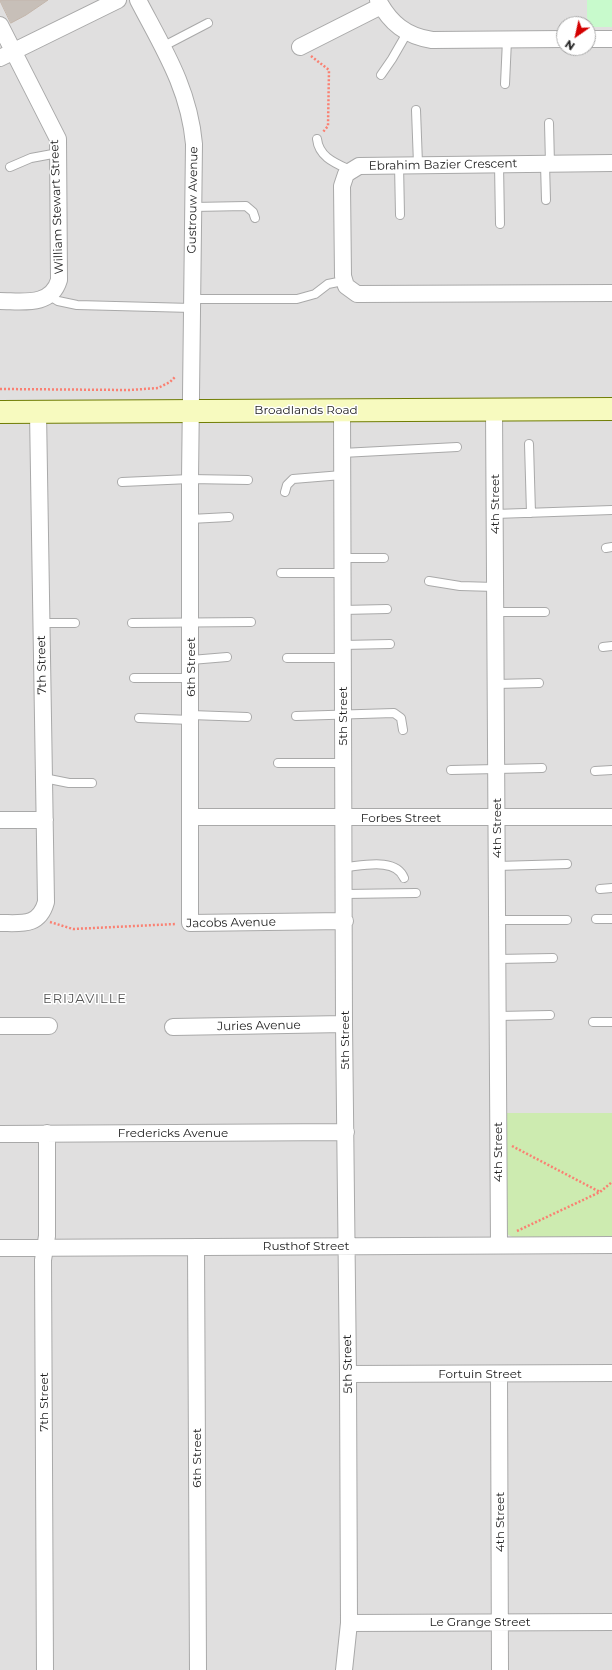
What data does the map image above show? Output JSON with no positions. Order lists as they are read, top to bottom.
{
  "streets": {
    "main road": ["Broadlands Road"],
    "street": [
      "Ebrahim Bazier Crescent",
      "Gustrouw Avenue",
      "William Stewart Street",
      "4th Street",
      "7th Street",
      "6th Street",
      "5th Street",
      "Forbes Street",
      "Jacobs Avenue",
      "Juries Avenue",
      "Fredericks Avenue",
      "Rusthof Street",
      "Fortuin Street",
      "Le Grange Street"
    ]
  },
  "crossings": [
    ["Gustrouw Avenue", "Broadlands Road"],
    ["Gustrouw Avenue", "6th Street"],
    ["Broadlands Road", "4th Street"],
    ["Broadlands Road", "7th Street"],
    ["Broadlands Road", "6th Street"],
    ["Broadlands Road", "5th Street"],
    ["4th Street", "Forbes Street"],
    ["4th Street", "Rusthof Street"],
    ["4th Street", "Fortuin Street"],
    ["4th Street", "Le Grange Street"],
    ["7th Street", "Jacobs Avenue"],
    ["7th Street", "Fredericks Avenue"],
    ["7th Street", "Rusthof Street"],
    ["6th Street", "Forbes Street"],
    ["6th Street", "Jacobs Avenue"],
    ["6th Street", "Rusthof Street"],
    ["5th Street", "Forbes Street"],
    ["5th Street", "Jacobs Avenue"],
    ["5th Street", "Juries Avenue"],
    ["5th Street", "Fredericks Avenue"],
    ["5th Street", "Rusthof Street"],
    ["5th Street", "Fortuin Street"],
    ["5th Street", "Le Grange Street"]
  ],
  "districts": ["ERIJAVILLE"],
  "north": "bottom left"
}
